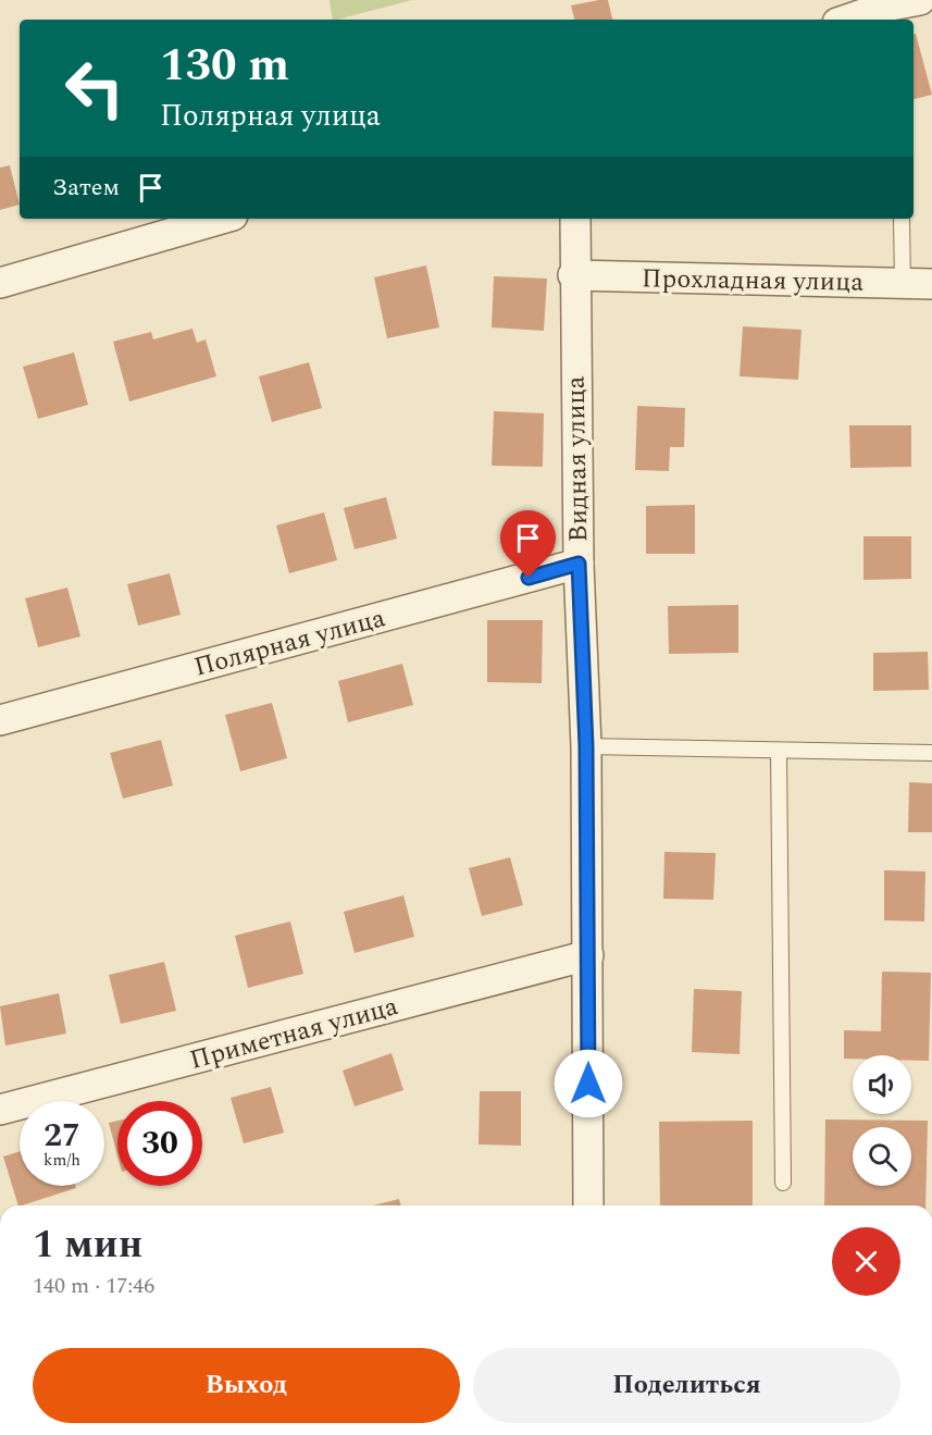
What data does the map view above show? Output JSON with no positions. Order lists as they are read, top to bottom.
{
  "streets": {
    "street": [
      "Прохладная улица",
      "Видная улица",
      "Полярная улица",
      "Приметная улица"
    ]
  },
  "crossings": [
    ["Прохладная улица", "Видная улица"],
    ["Видная улица", "Полярная улица"],
    ["Видная улица", "Приметная улица"]
  ],
  "page": {
    "turn": ["130 m", "Полярная улица"],
    "then": "Затем",
    "speed": "27 km/h",
    "limit": "30",
    "heading": ["1 мин", "140 m · 17:46"],
    "buttons": ["Выход", "Поделиться"]
  }
}
